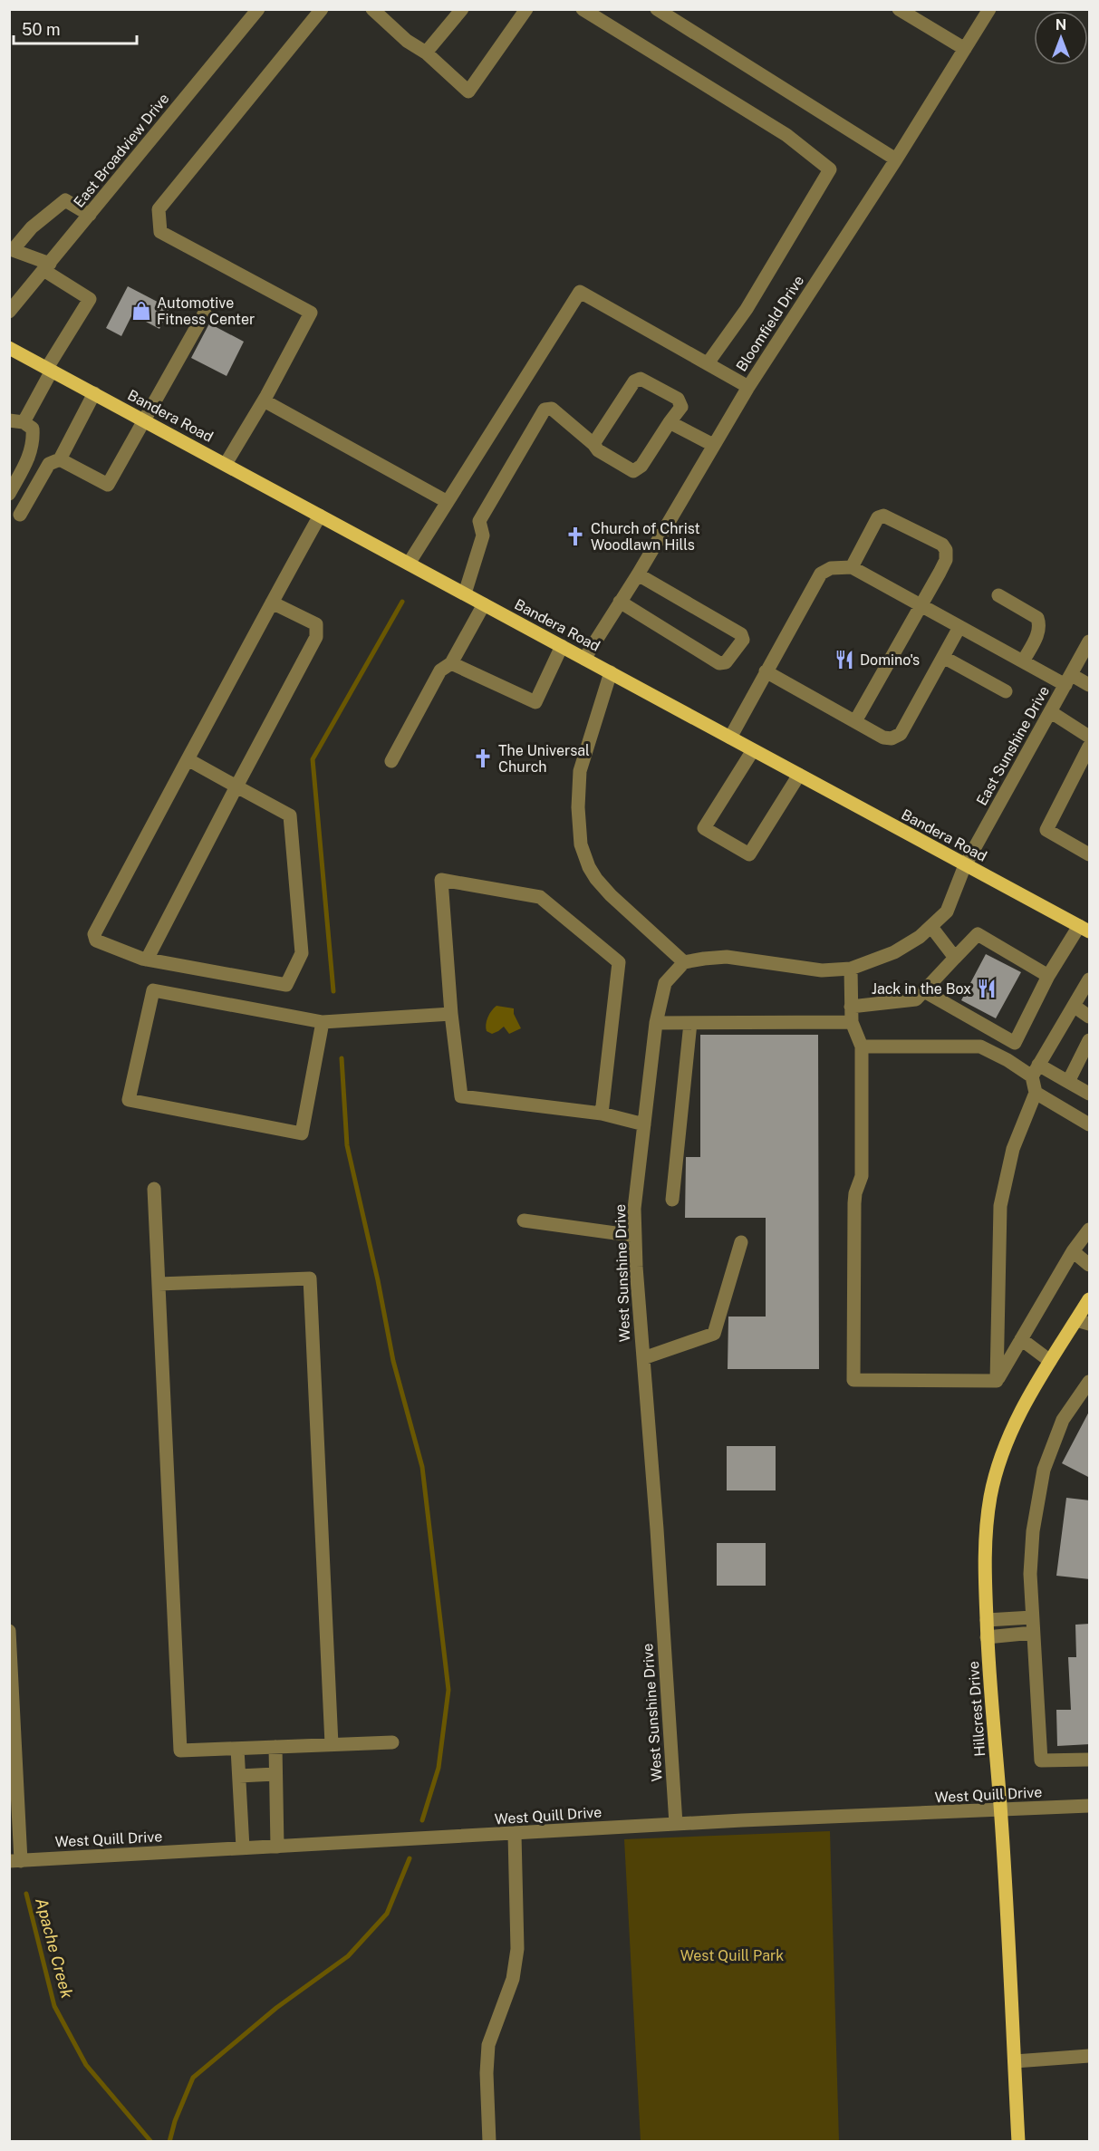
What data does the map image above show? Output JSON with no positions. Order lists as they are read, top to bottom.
{
  "streets": {
    "main road": ["Bandera Road", "Hillcrest Drive"],
    "street": [
      "East Broadview Drive",
      "Bloomfield Drive",
      "East Sunshine Drive",
      "West Sunshine Drive",
      "West Quill Drive"
    ]
  },
  "crossings": [
    ["Bloomfield Drive", "Bandera Road"],
    ["Bandera Road", "East Sunshine Drive"],
    ["West Sunshine Drive", "West Quill Drive"],
    ["Hillcrest Drive", "West Quill Drive"]
  ],
  "water": ["Apache Creek"],
  "parks": ["West Quill Park"],
  "places": {
    "shop": ["Automotive Fitness Center"],
    "church": ["Church of Christ Woodlawn Hills", "The Universal Church"],
    "restaurant": ["Domino's", "Jack in the Box"]
  },
  "scale_bar": "50 m",
  "north": "top"
}
